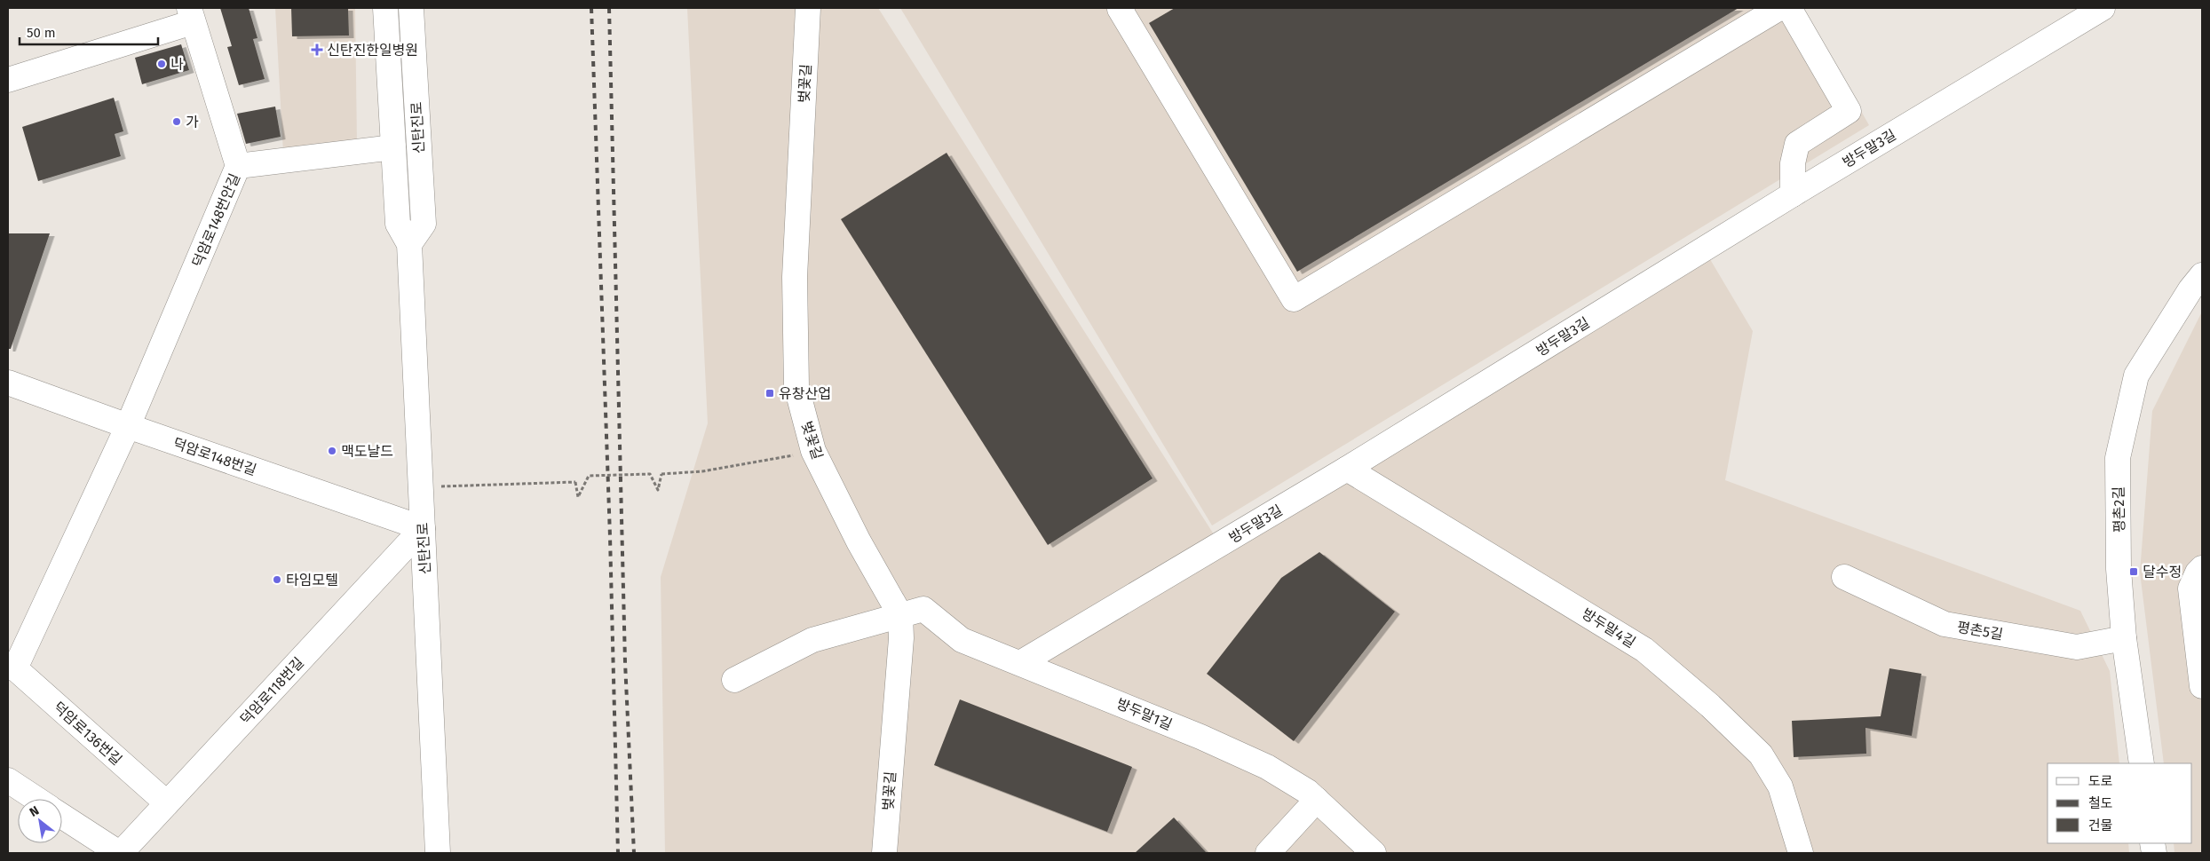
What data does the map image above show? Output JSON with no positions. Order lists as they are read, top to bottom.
{
  "streets": {
    "street": [
      "벚꽃길",
      "신탄진로",
      "방두말3길",
      "덕암로148번안길",
      "덕암로148번길",
      "평촌2길",
      "방두말4길",
      "평촌5길",
      "덕암로118번길",
      "방두말1길",
      "덕암로136번길"
    ]
  },
  "crossings": [
    ["벚꽃길", "방두말1길"],
    ["신탄진로", "덕암로148번길"],
    ["신탄진로", "덕암로118번길"],
    ["방두말3길", "방두말4길"],
    ["방두말3길", "방두말1길"],
    ["덕암로148번안길", "덕암로148번길"],
    ["덕암로148번안길", "덕암로136번길"],
    ["덕암로148번길", "덕암로118번길"],
    ["평촌2길", "평촌5길"],
    ["덕암로118번길", "덕암로136번길"]
  ],
  "places": {
    "health": ["신탄진한일병원"],
    "other": [
      "나",
      "가",
      "맥도날드",
      "타임모텔"
    ],
    "transit": ["유창산업", "달수정"]
  },
  "legend": ["도로", "철도", "건물"],
  "scale_bar": "50 m",
  "north": "top left"
}
